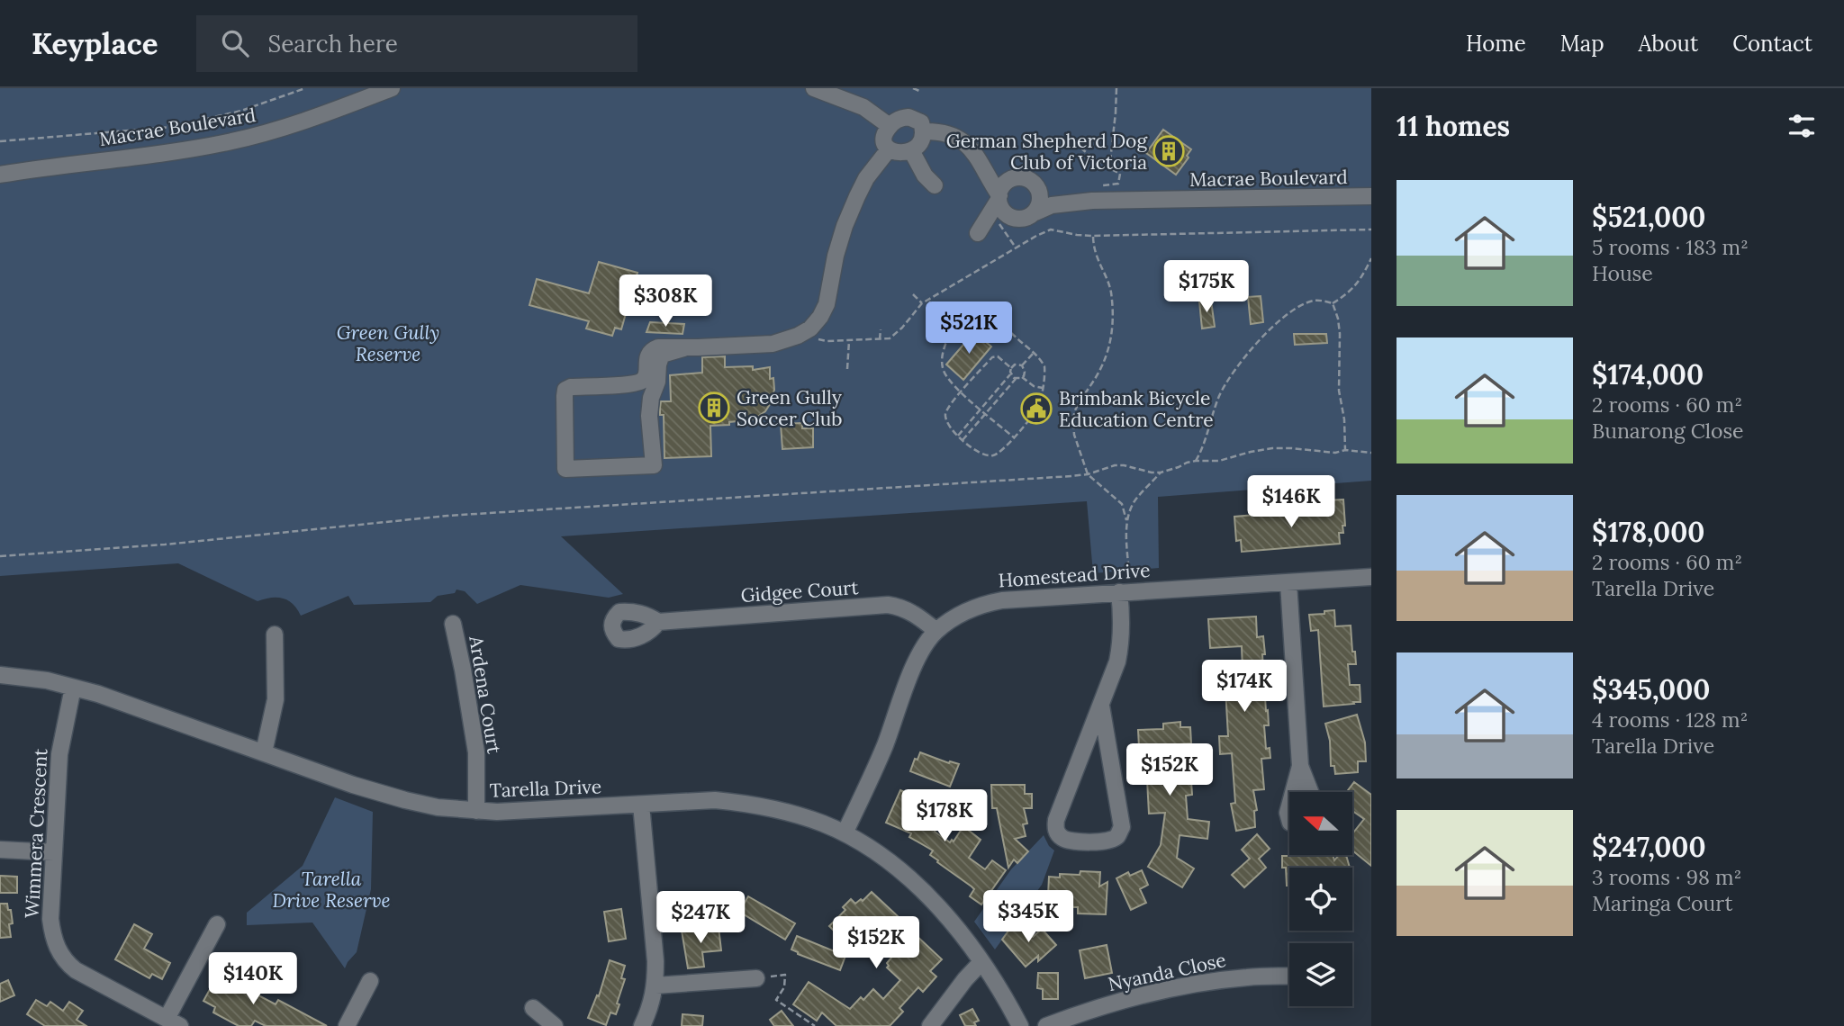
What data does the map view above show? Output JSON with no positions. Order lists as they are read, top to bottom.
{
  "streets": {
    "street": [
      "Macrae Boulevard",
      "Homestead Drive",
      "Gidgee Court",
      "Ardena Court",
      "Tarella Drive",
      "Wimmera Crescent",
      "Nyanda Close"
    ]
  },
  "crossings": [
    ["Homestead Drive", "Gidgee Court"],
    ["Homestead Drive", "Tarella Drive"],
    ["Ardena Court", "Tarella Drive"],
    ["Tarella Drive", "Wimmera Crescent"]
  ],
  "parks": ["Green Gully Reserve", "Tarella Drive Reserve"],
  "places": {
    "building": ["German Shepherd Dog Club of Victoria", "Green Gully Soccer Club"],
    "public building": ["Brimbank Bicycle Education Centre"]
  },
  "north": "left",
  "page": {
    "header": "Keyplace",
    "search": "Search here",
    "nav": [
      "Home",
      "Map",
      "About",
      "Contact"
    ],
    "heading": "11 homes",
    "list": [
      {
        "name": "$521,000",
        "note": "5 rooms · 183 m² · House"
      },
      {
        "name": "$174,000",
        "note": "2 rooms · 60 m² · Bunarong Close"
      },
      {
        "name": "$178,000",
        "note": "2 rooms · 60 m² · Tarella Drive"
      },
      {
        "name": "$345,000",
        "note": "4 rooms · 128 m² · Tarella Drive"
      },
      {
        "name": "$247,000",
        "note": "3 rooms · 98 m² · Maringa Court"
      }
    ],
    "price": [
      "$175K",
      "$308K",
      "$521K",
      "$146K",
      "$174K",
      "$152K",
      "$178K",
      "$345K",
      "$247K",
      "$152K",
      "$140K"
    ]
  }
}
